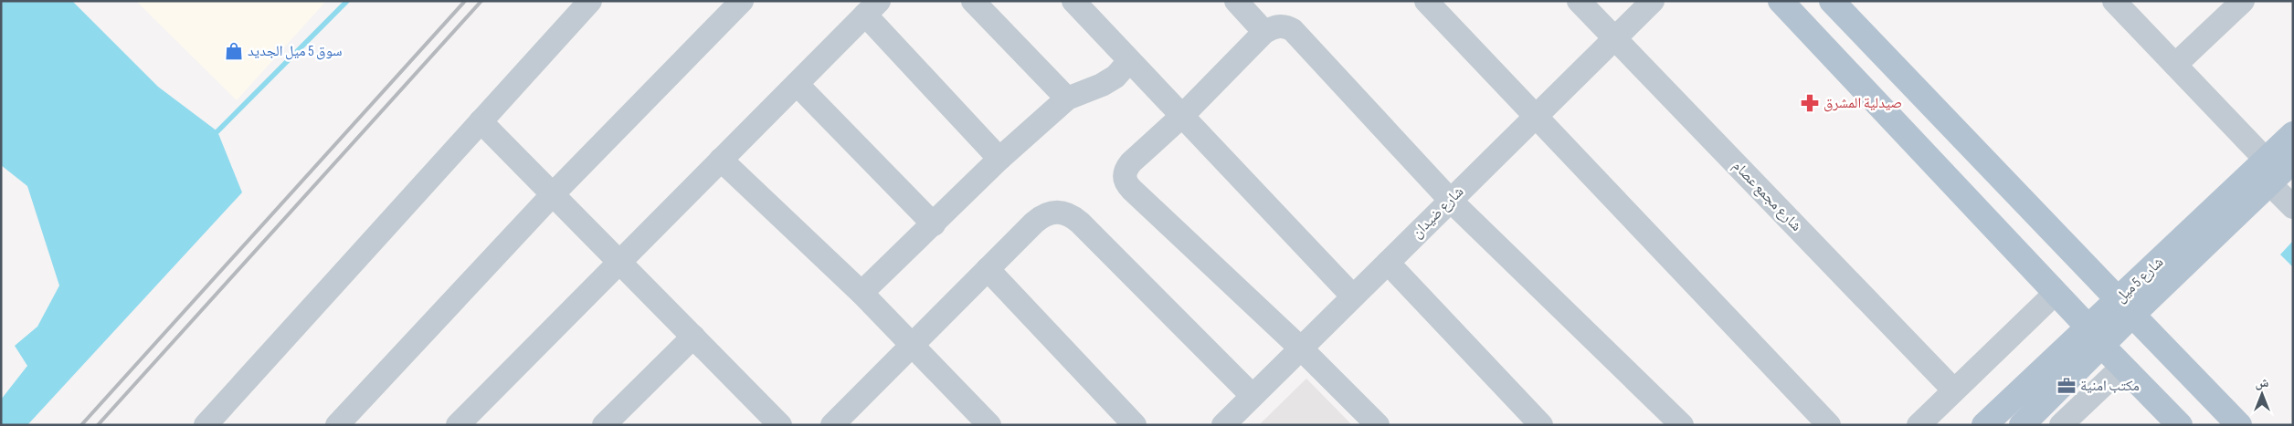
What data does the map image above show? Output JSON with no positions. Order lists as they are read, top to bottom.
{
  "streets": {
    "main road": ["شارع 5 ميل"],
    "street": ["شارع مجمع عصام", "شارع ضيدان"]
  },
  "crossings": [
    ["شارع مجمع عصام", "شارع ضيدان"]
  ],
  "places": {
    "shop": ["سوق 5 ميل الجديد"],
    "pharmacy": ["صيدلية المشرق"],
    "office": ["مكتب امنية"]
  },
  "north": "top"
}
